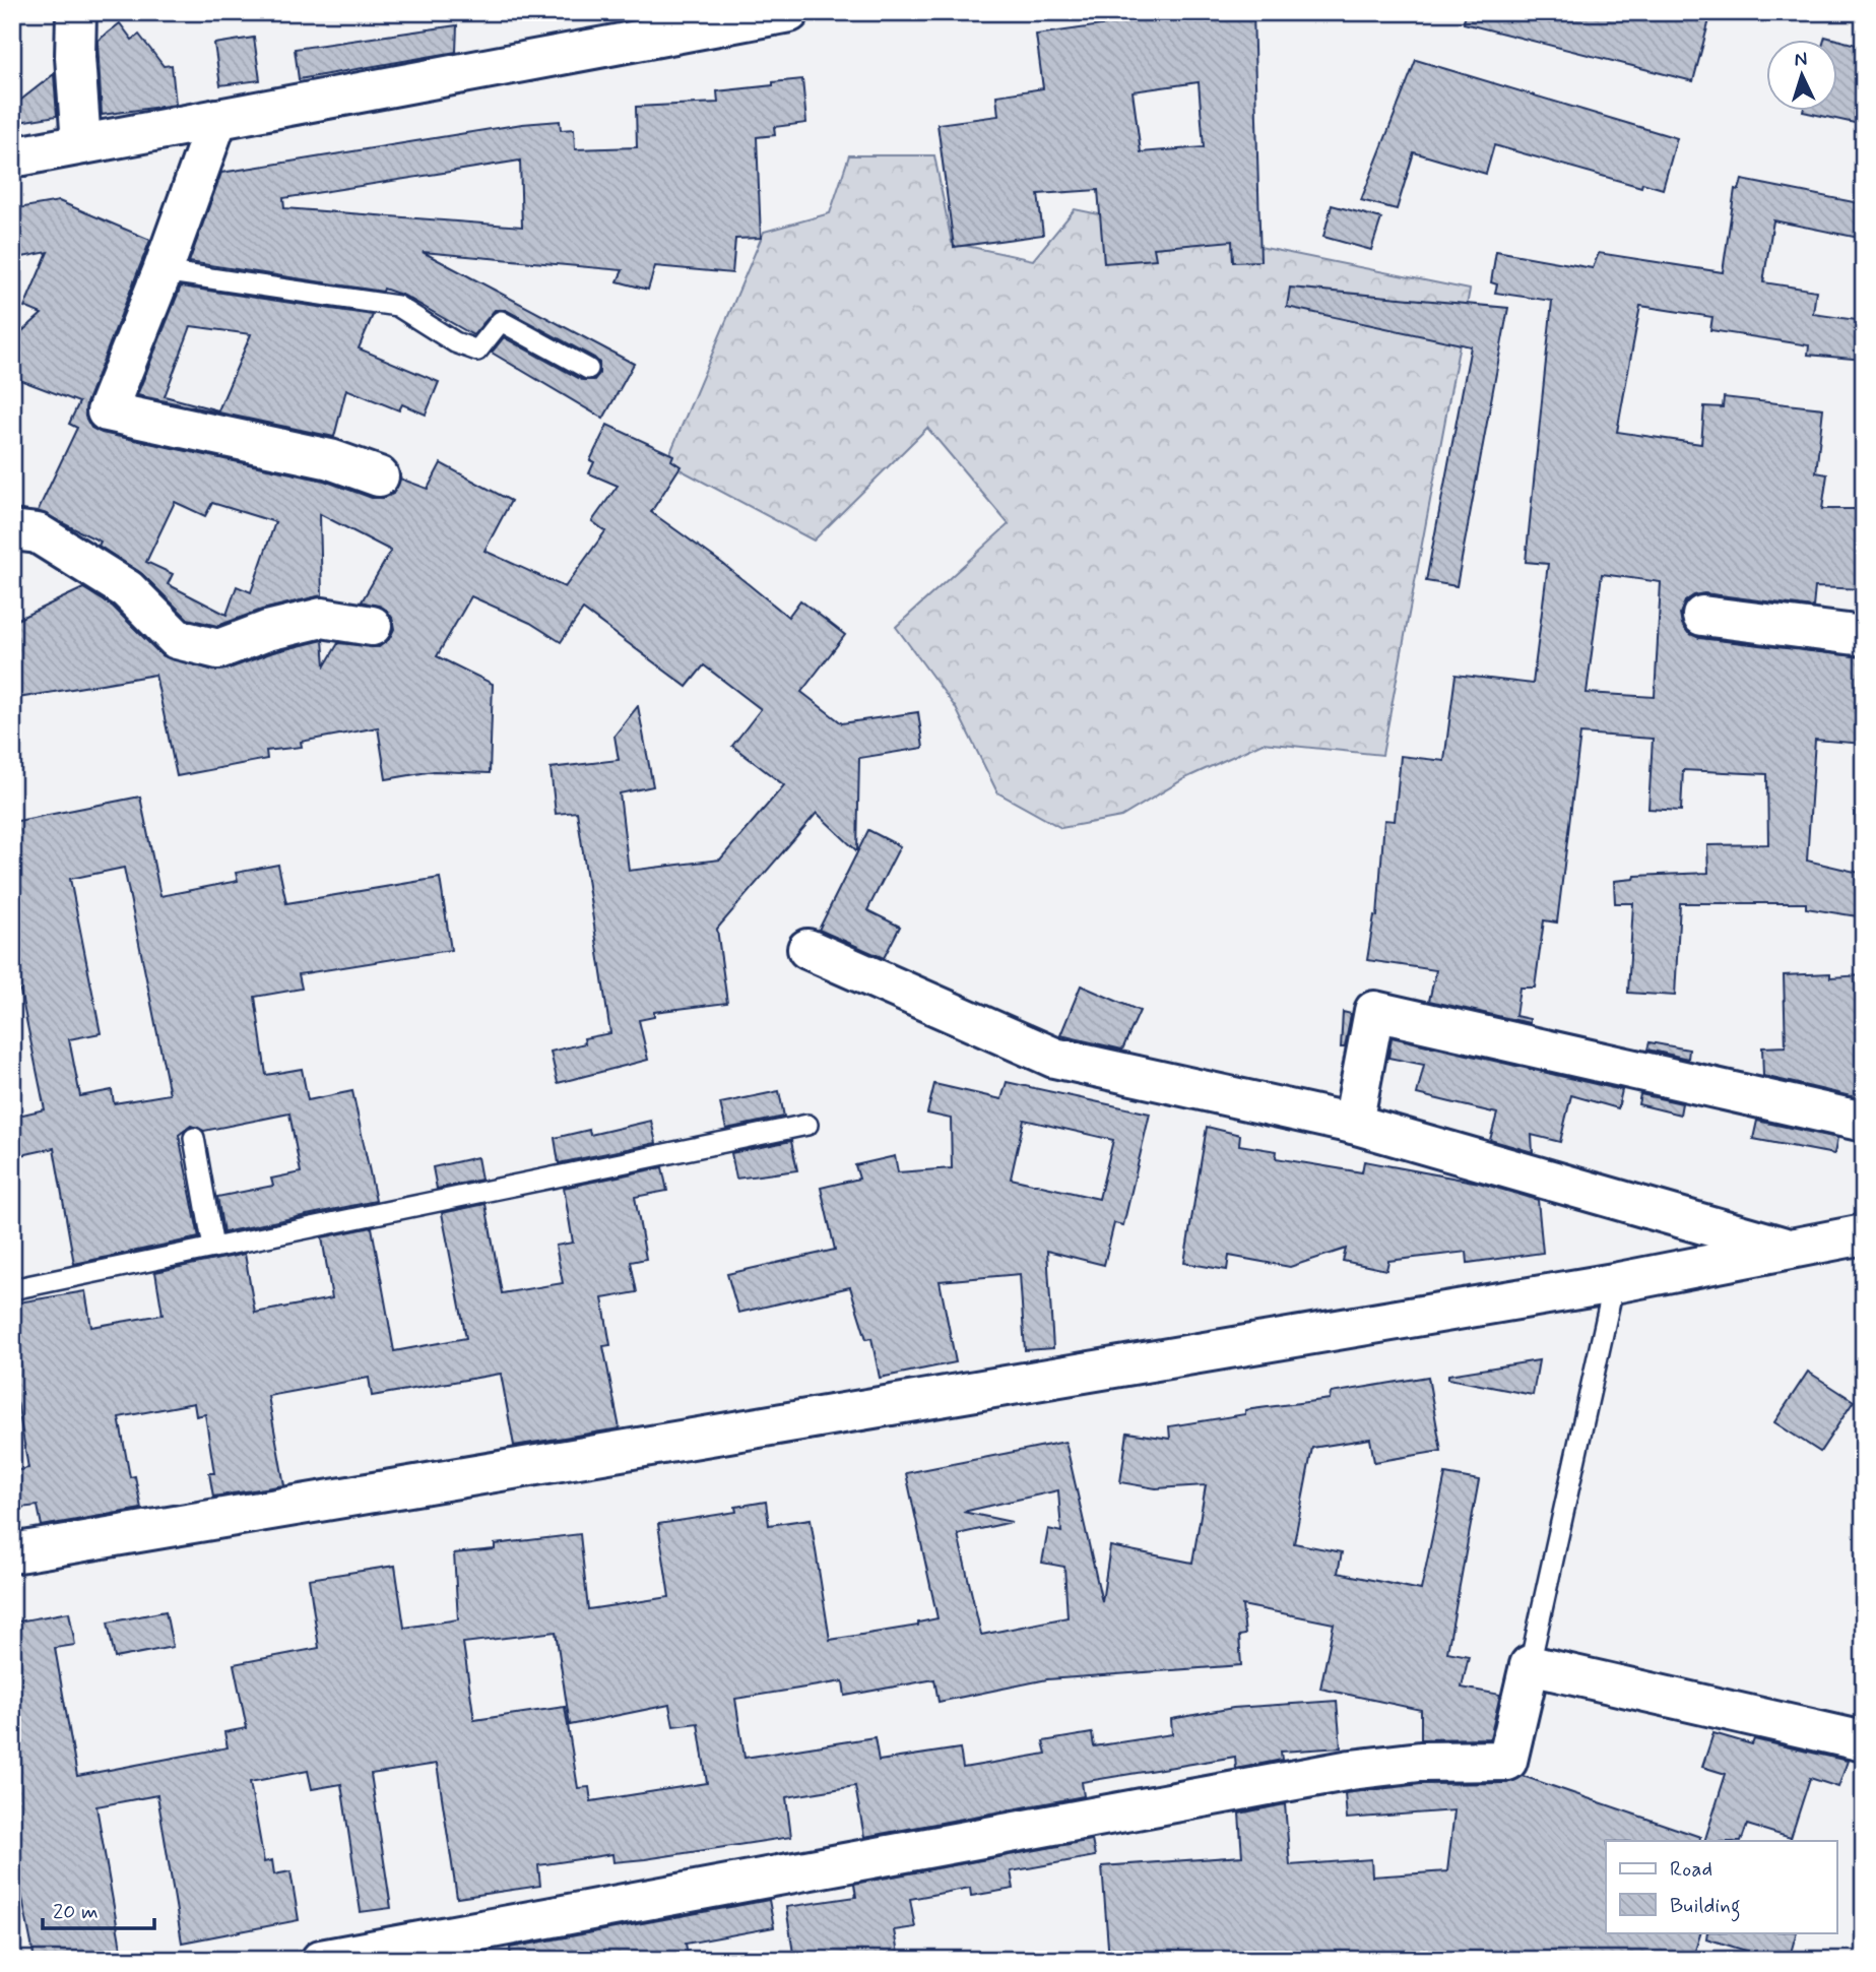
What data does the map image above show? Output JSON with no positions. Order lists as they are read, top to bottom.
{
  "legend": ["Road", "Building"],
  "scale_bar": "20 m",
  "north": "top"
}
